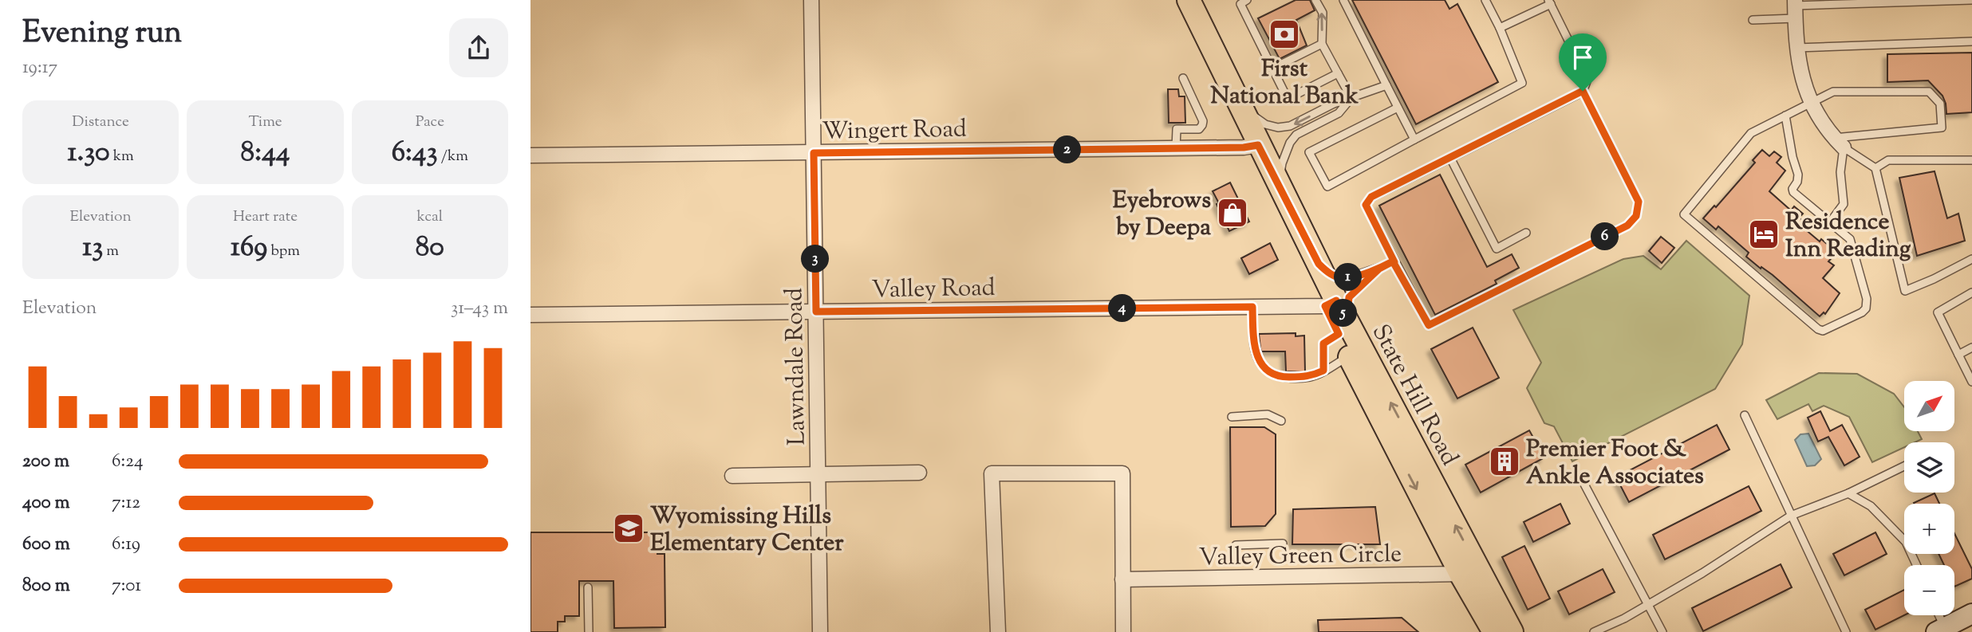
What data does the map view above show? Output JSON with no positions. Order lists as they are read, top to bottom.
{
  "streets": {
    "main road": ["State Hill Road"],
    "street": [
      "Wingert Road",
      "Valley Road",
      "Lawndale Road",
      "Valley Green Circle"
    ]
  },
  "crossings": [
    ["Wingert Road", "Lawndale Road"],
    ["Wingert Road", "State Hill Road"],
    ["Valley Road", "Lawndale Road"],
    ["Valley Road", "State Hill Road"],
    ["State Hill Road", "Valley Green Circle"]
  ],
  "places": {
    "bank": ["First National Bank"],
    "shop": ["Eyebrows by Deepa"],
    "hotel": ["Residence Inn Reading"],
    "building": ["Premier Foot & Ankle Associates"],
    "school or university": ["Wyomissing Hills Elementary Center"]
  },
  "north": "top right",
  "page": {
    "heading": ["Evening run", "19:17"],
    "stats": [
      ["Distance", "1.30 km"],
      ["Time", "8:44"],
      ["Pace", "6:43 /km"],
      ["Elevation", "13 m"],
      ["Heart rate", "169 bpm"],
      ["kcal", "80"]
    ],
    "pins": [
      "2",
      "6",
      "3",
      "1",
      "4",
      "5"
    ],
    "chart": ["Elevation", "31–43 m"],
    "map_buttons": ["+", "−"],
    "list": [
      {
        "name": "200 m",
        "note": "6:24"
      },
      {
        "name": "400 m",
        "note": "7:12"
      },
      {
        "name": "600 m",
        "note": "6:19"
      },
      {
        "name": "800 m",
        "note": "7:01"
      }
    ]
  }
}
